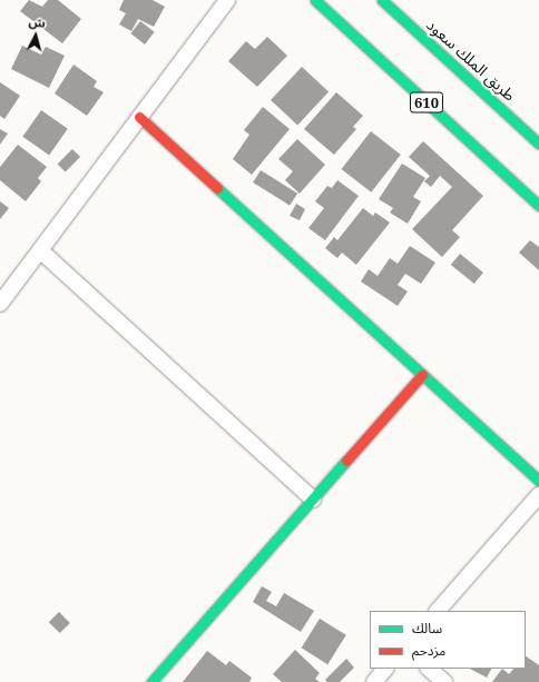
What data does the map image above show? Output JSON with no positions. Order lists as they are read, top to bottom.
{
  "streets": {
    "street": ["طريق الملك سعود", "610"]
  },
  "legend": ["سالك", "مزدحم"],
  "north": "top"
}
